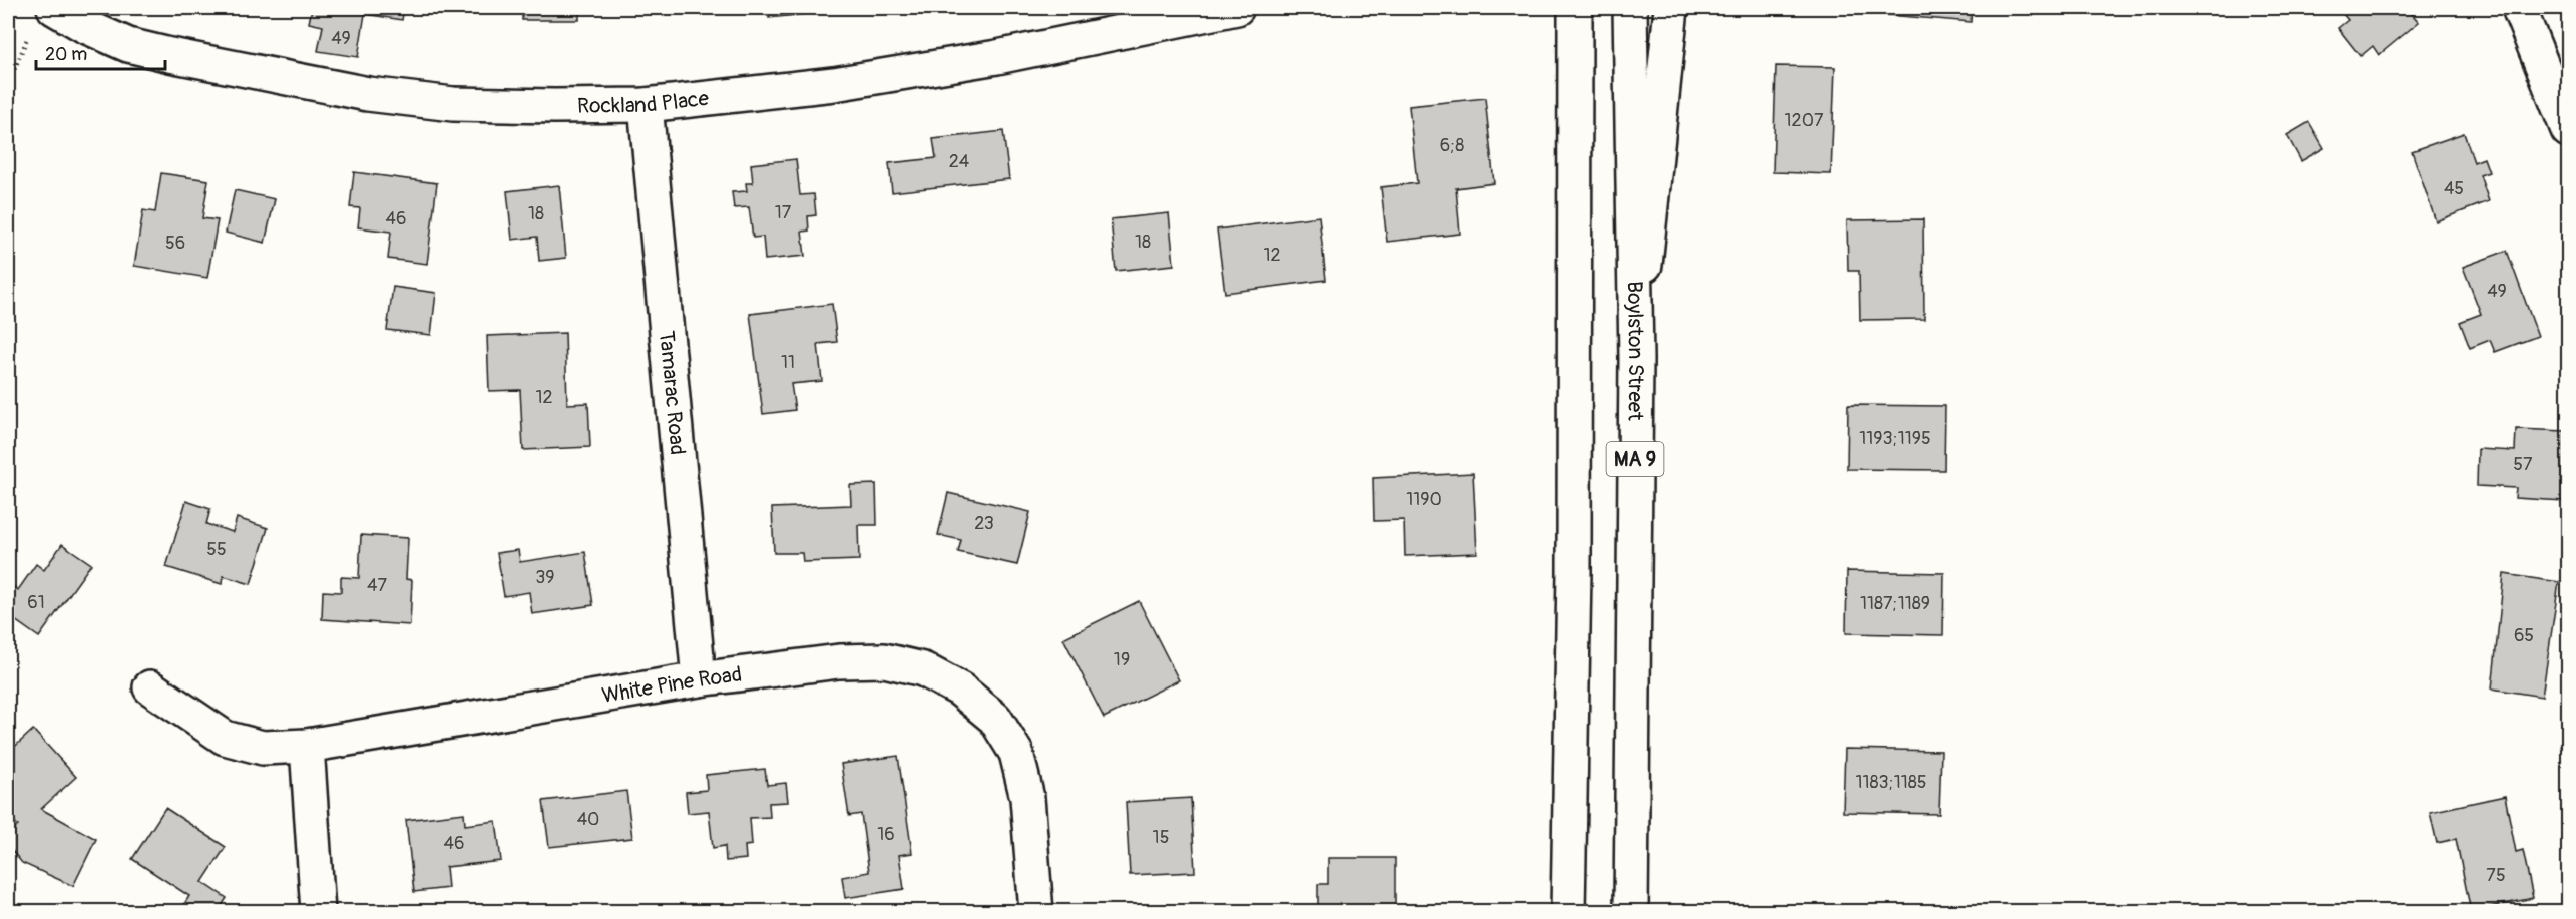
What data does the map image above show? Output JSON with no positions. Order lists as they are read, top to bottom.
{
  "streets": {
    "main road": [
      "Rockland Place",
      "Boylston Street",
      "Tamarac Road",
      "MA 9",
      "White Pine Road"
    ]
  },
  "crossings": [
    ["Rockland Place", "Tamarac Road"],
    ["Tamarac Road", "White Pine Road"]
  ],
  "house_numbers": [
    "49",
    "1207",
    "6;8",
    "24",
    "45",
    "17",
    "18",
    "46",
    "18",
    "56",
    "12",
    "49",
    "11",
    "12",
    "1193;1195",
    "57",
    "1190",
    "23",
    "55",
    "39",
    "47",
    "61",
    "1187;1189",
    "65",
    "19",
    "1183;1185",
    "40",
    "16",
    "15",
    "46",
    "75"
  ],
  "scale_bar": "20 m"
}
